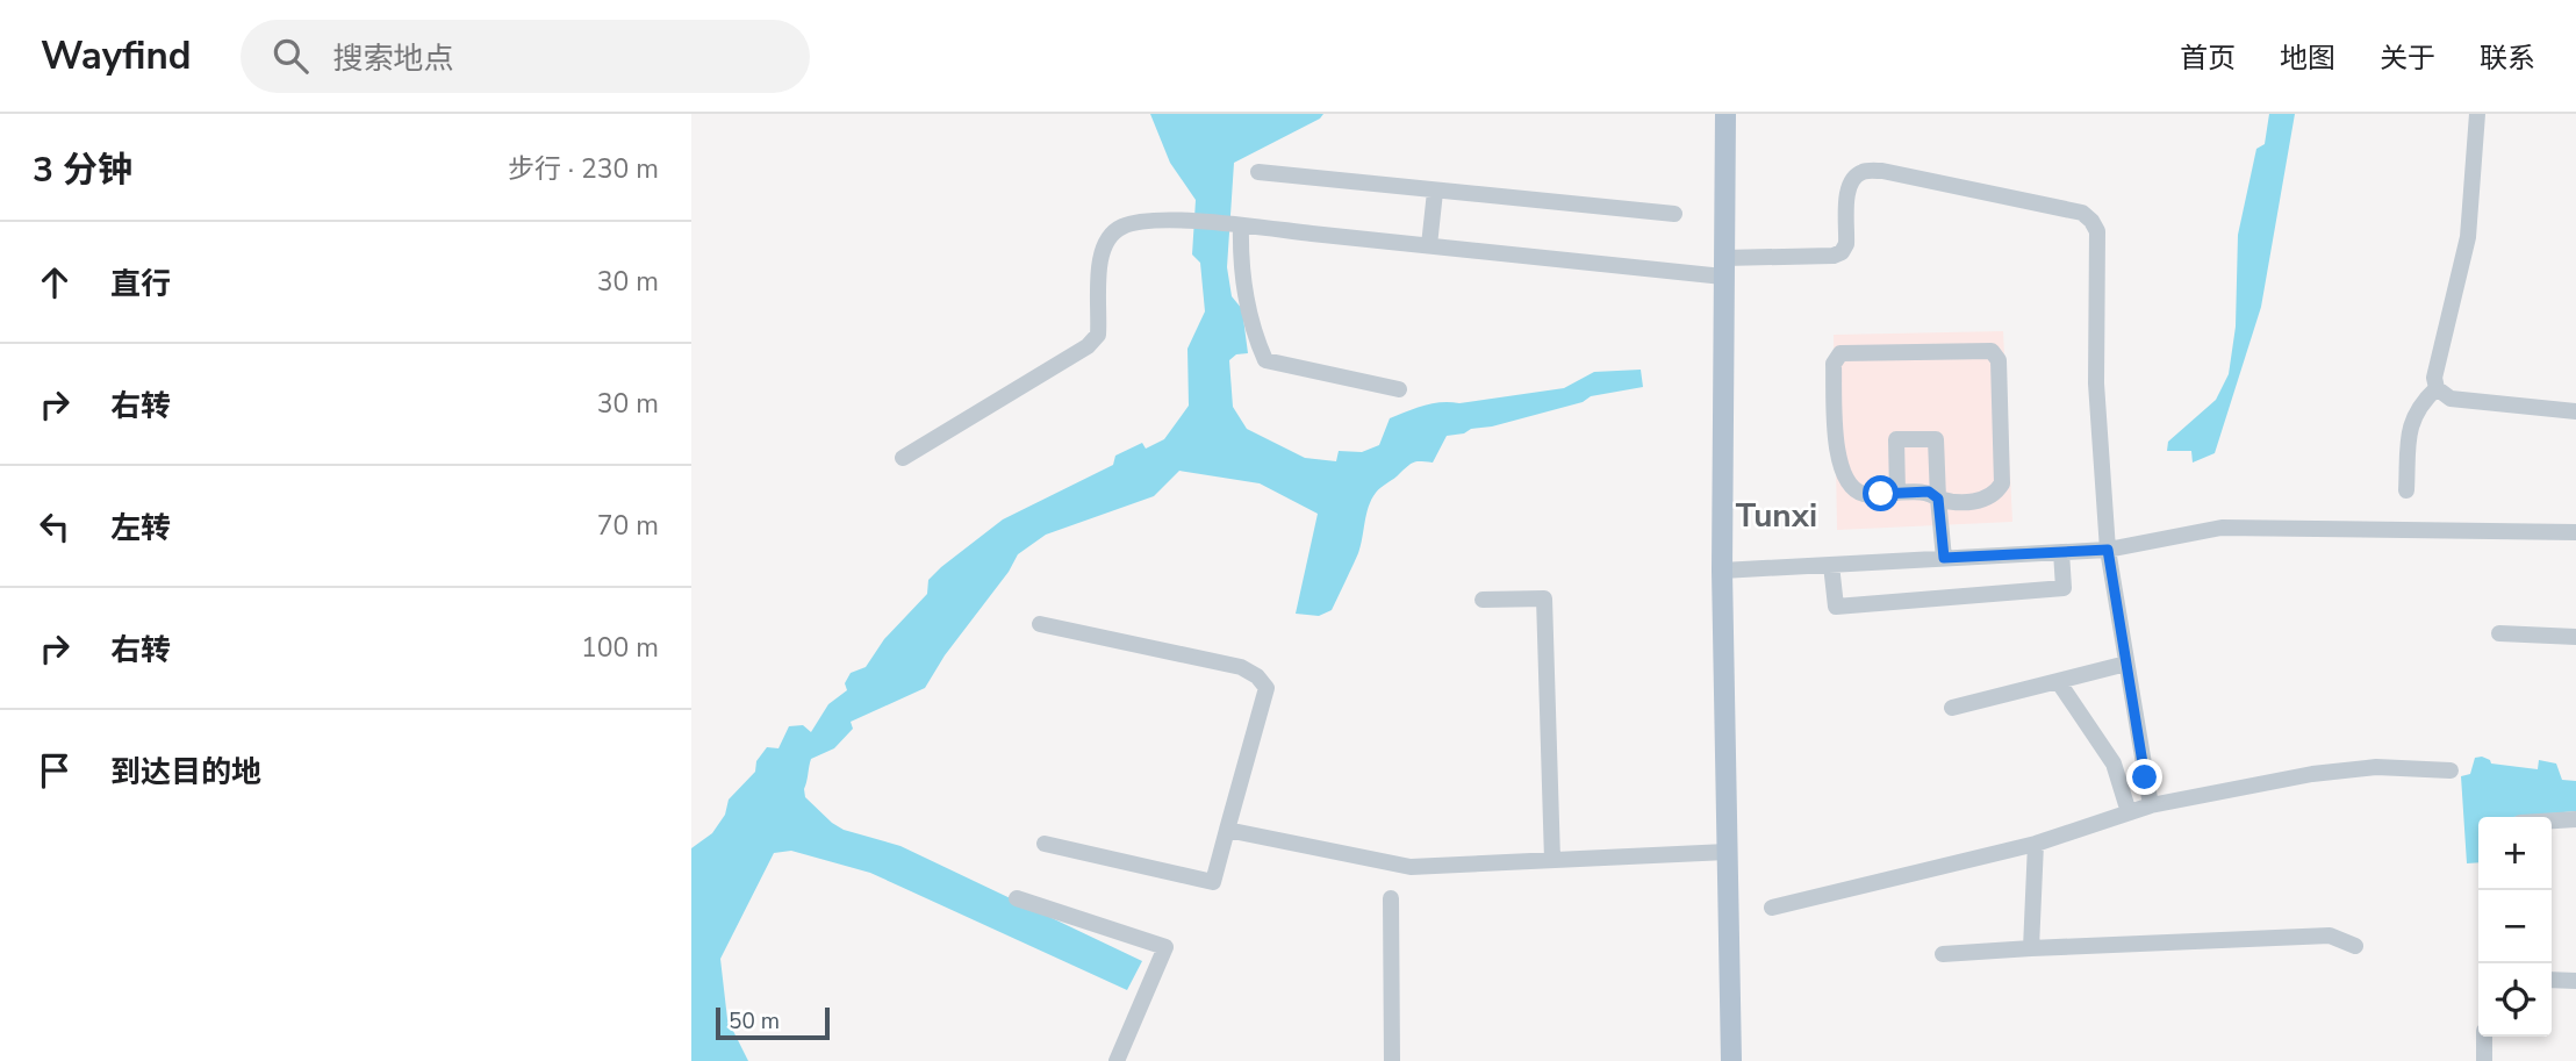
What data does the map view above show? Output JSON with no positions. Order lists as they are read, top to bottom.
{
  "districts": ["Tunxi"],
  "scale_bar": "50 m",
  "page": {
    "header": "Wayfind",
    "search": "搜索地点",
    "nav": [
      "首页",
      "地图",
      "关于",
      "联系"
    ],
    "heading": ["3 分钟", "步行 · 230 m"],
    "list": [
      ["直行", "30 m"],
      ["右转", "30 m"],
      ["左转", "70 m"],
      ["右转", "100 m"],
      "到达目的地"
    ],
    "map_buttons": ["+", "−"],
    "scale": "50 m"
  }
}
